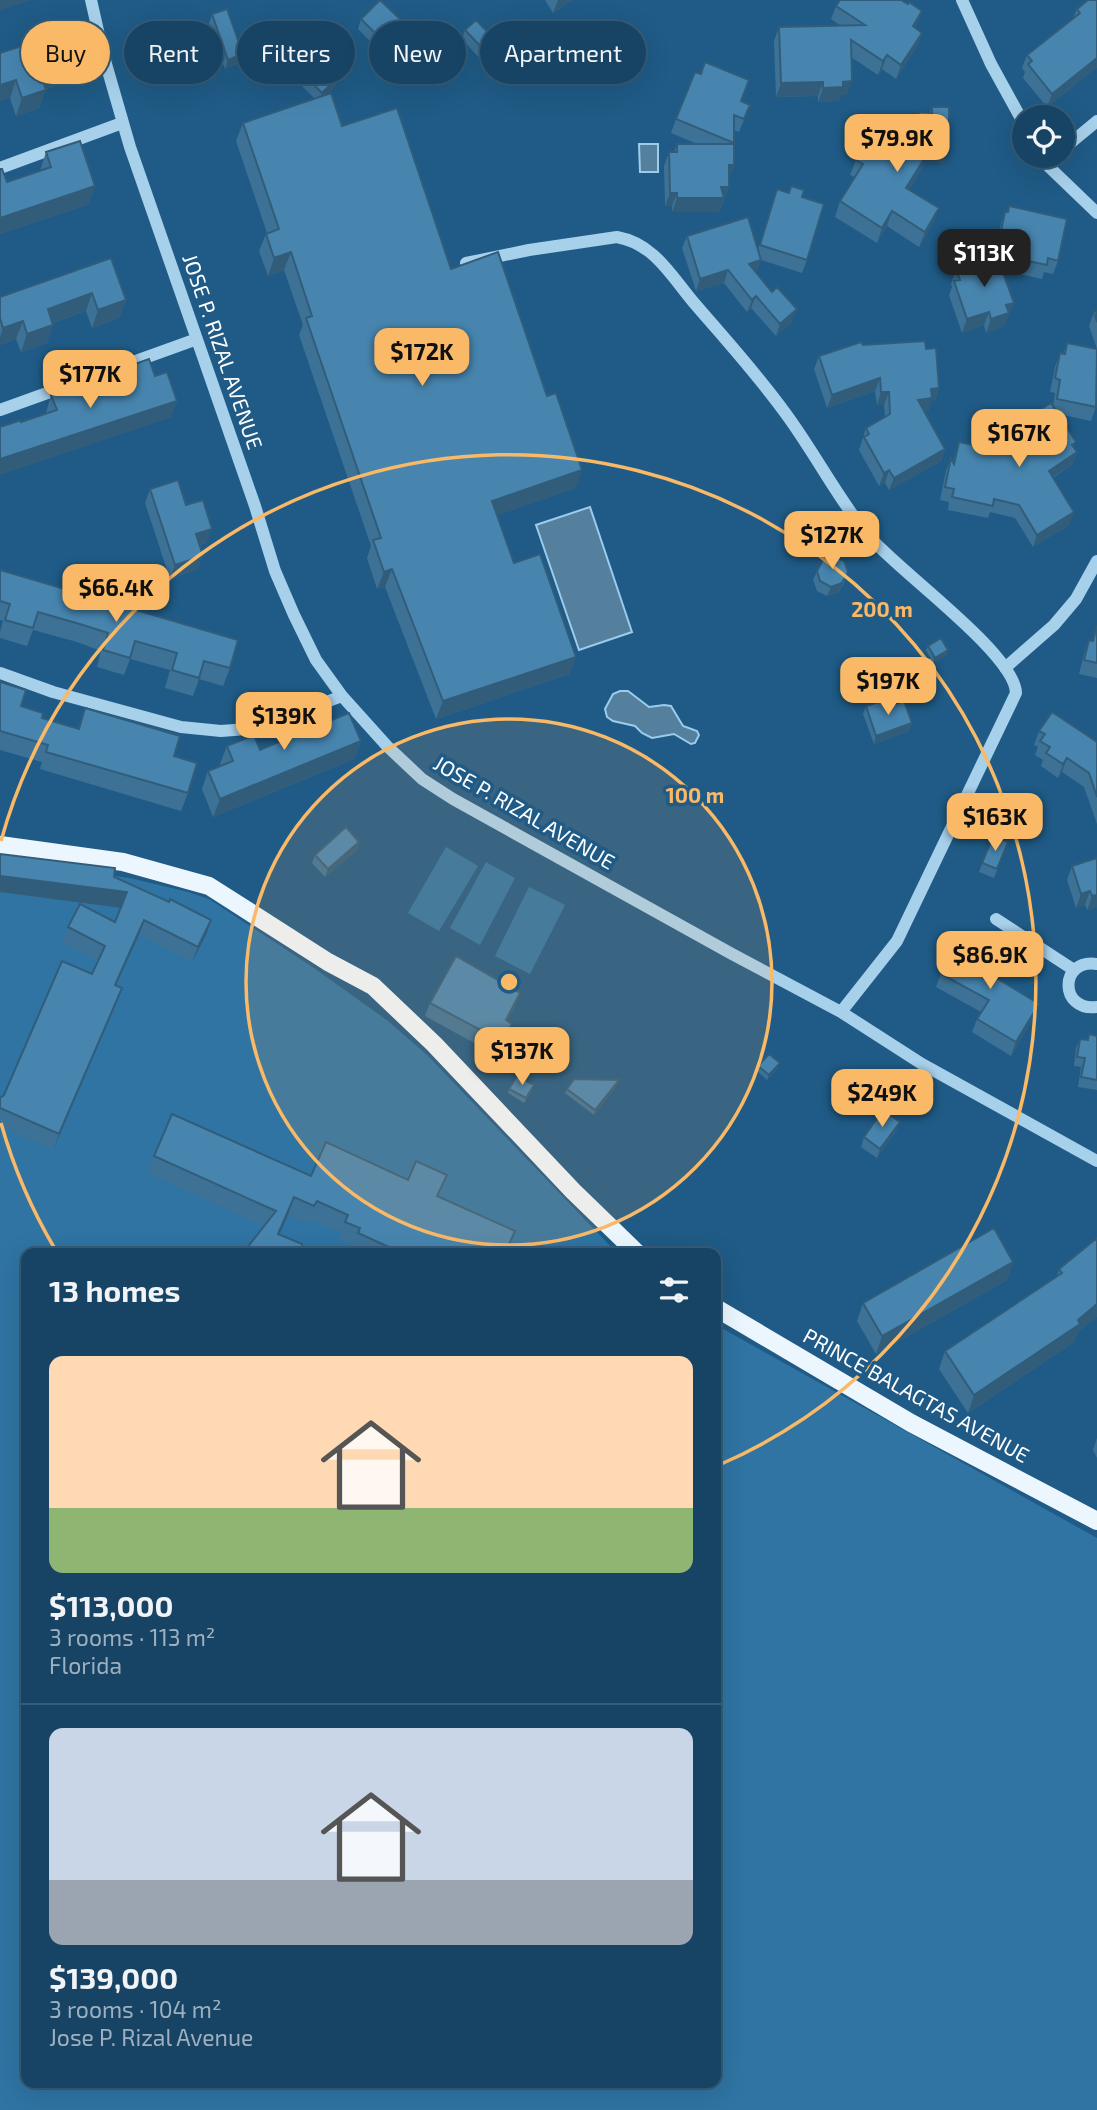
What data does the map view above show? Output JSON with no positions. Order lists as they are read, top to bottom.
{
  "streets": {
    "main road": ["PRINCE BALAGTAS AVENUE"],
    "street": ["JOSE P. RIZAL AVENUE"]
  },
  "page": {
    "chip": [
      "Buy",
      "Rent",
      "Filters",
      "New",
      "Apartment"
    ],
    "price": [
      "$79.9K",
      "$113K",
      "$172K",
      "$177K",
      "$167K",
      "$127K",
      "$66.4K",
      "$197K",
      "$139K",
      "$163K",
      "$86.9K",
      "$137K",
      "$249K"
    ],
    "heading": "13 homes",
    "list": [
      {
        "name": "$113,000",
        "note": "3 rooms · 113 m² · Florida"
      },
      {
        "name": "$139,000",
        "note": "3 rooms · 104 m² · Jose P. Rizal Avenue"
      }
    ]
  },
  "rings": ["200 m", "100 m"]
}
